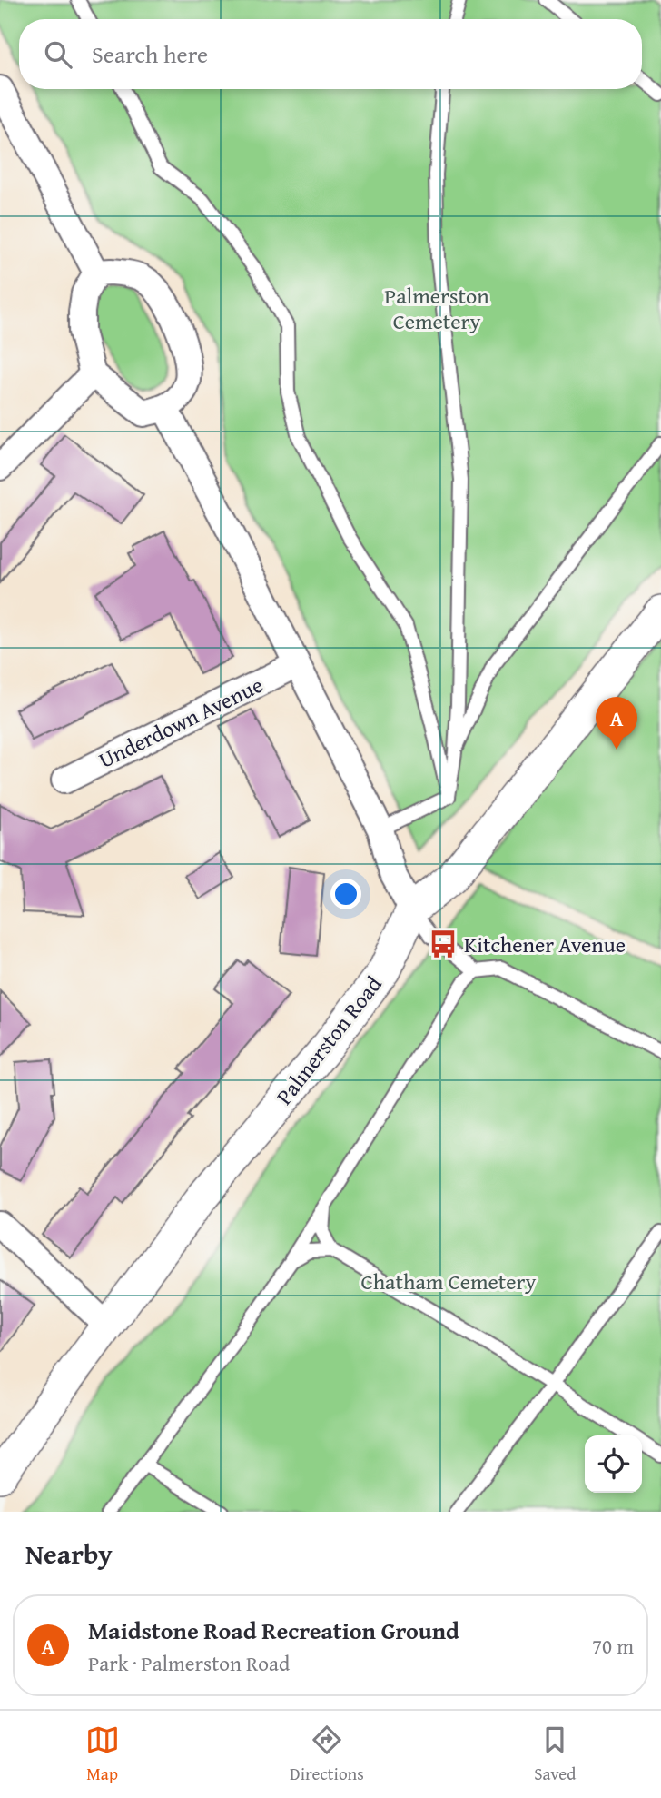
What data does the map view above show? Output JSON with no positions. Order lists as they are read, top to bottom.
{
  "streets": {
    "street": ["Underdown Avenue", "Palmerston Road"]
  },
  "parks": ["Palmerston Cemetery", "Chatham Cemetery"],
  "places": {
    "bus stop": ["Kitchener Avenue"]
  },
  "page": {
    "search": "Search here",
    "pins": "A",
    "heading": "Nearby",
    "list": [
      {
        "mark": "A",
        "name": "Maidstone Road Recreation Ground",
        "note": "Park · Palmerston Road",
        "value": "70 m"
      }
    ],
    "nav": ["Map", "Directions", "Saved"]
  }
}
